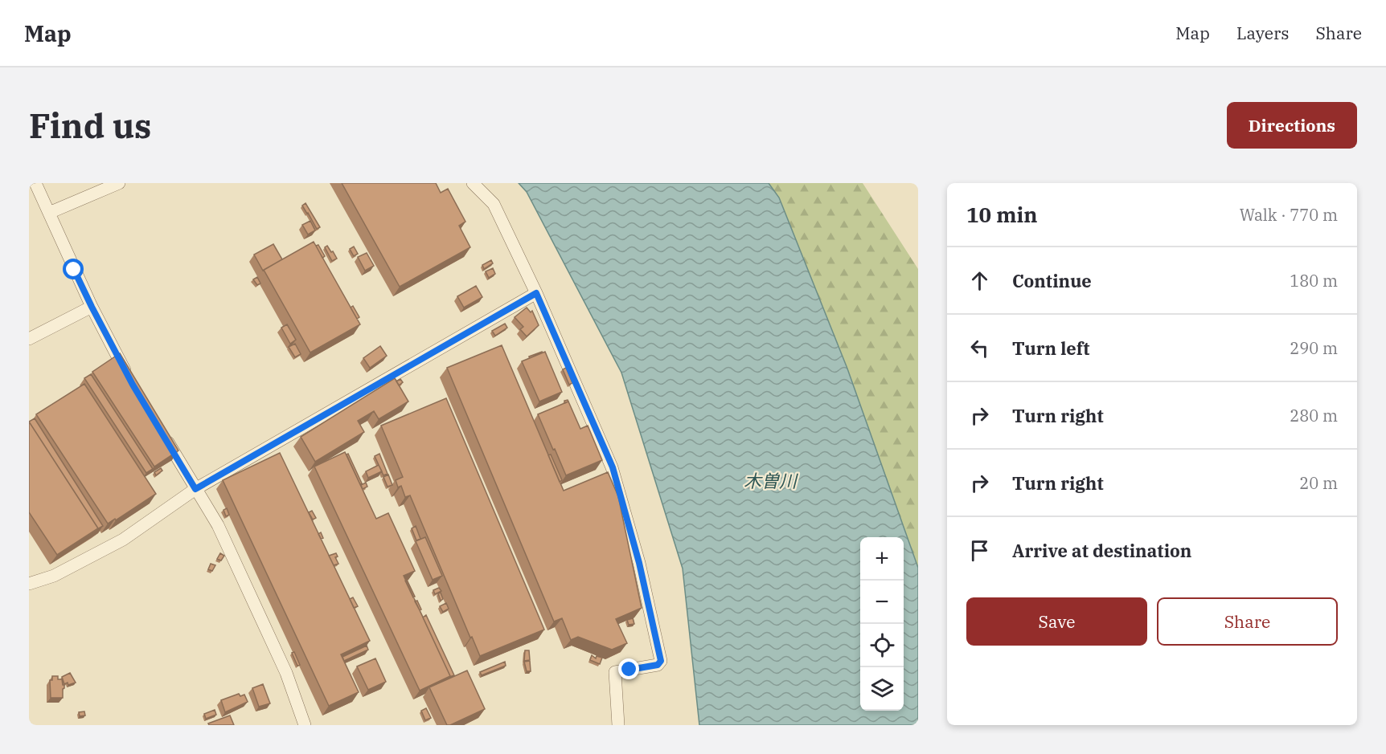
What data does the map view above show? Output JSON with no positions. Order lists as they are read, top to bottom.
{
  "water": ["木曽川"],
  "page": {
    "header": "Map",
    "nav": ["Map", "Layers", "Share"],
    "buttons": [
      "Directions",
      ["Save", "Share"]
    ],
    "title": "Find us",
    "heading": ["10 min", "Walk · 770 m"],
    "list": [
      ["Continue", "180 m"],
      ["Turn left", "290 m"],
      ["Turn right", "280 m"],
      ["Turn right", "20 m"],
      "Arrive at destination"
    ],
    "map_buttons": ["+", "−"]
  }
}
